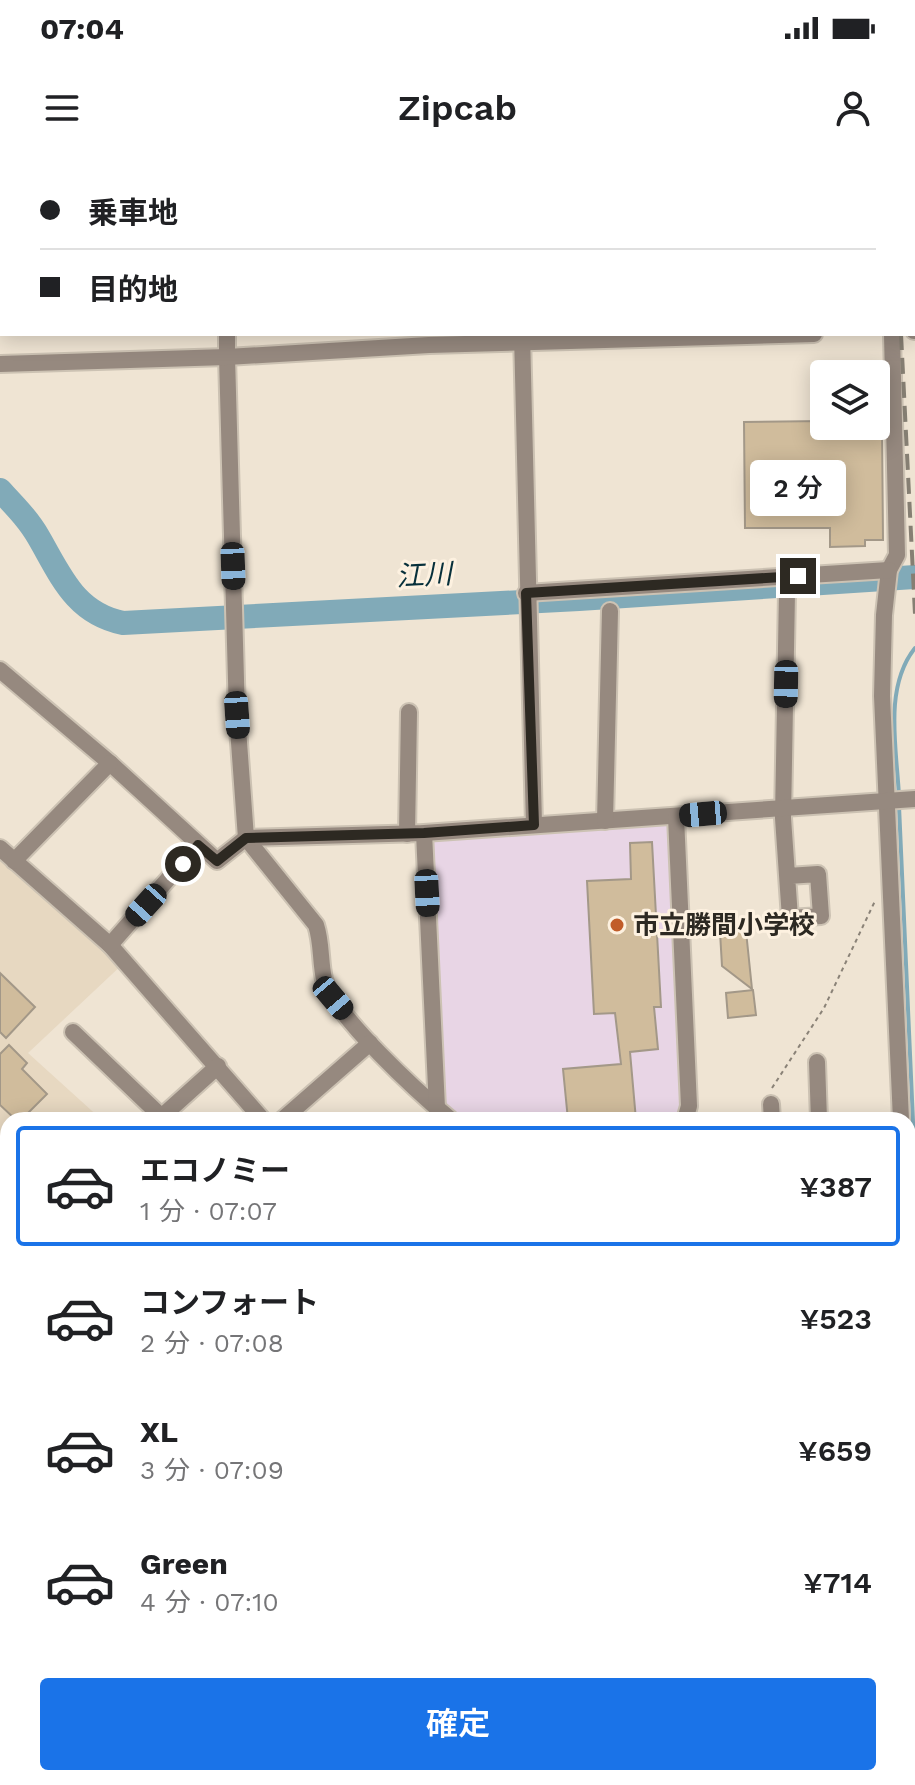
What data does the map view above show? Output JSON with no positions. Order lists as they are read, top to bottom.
{
  "water": ["江川"],
  "places": ["市立勝間小学校"],
  "page": {
    "status": "07:04",
    "header": "Zipcab",
    "banner": ["乗車地", "目的地"],
    "bubble": "2 分",
    "list": [
      {
        "name": "エコノミー",
        "note": "1 分 · 07:07",
        "value": "¥387"
      },
      {
        "name": "コンフォート",
        "note": "2 分 · 07:08",
        "value": "¥523"
      },
      {
        "name": "XL",
        "note": "3 分 · 07:09",
        "value": "¥659"
      },
      {
        "name": "Green",
        "note": "4 分 · 07:10",
        "value": "¥714"
      }
    ],
    "buttons": "確定"
  }
}
